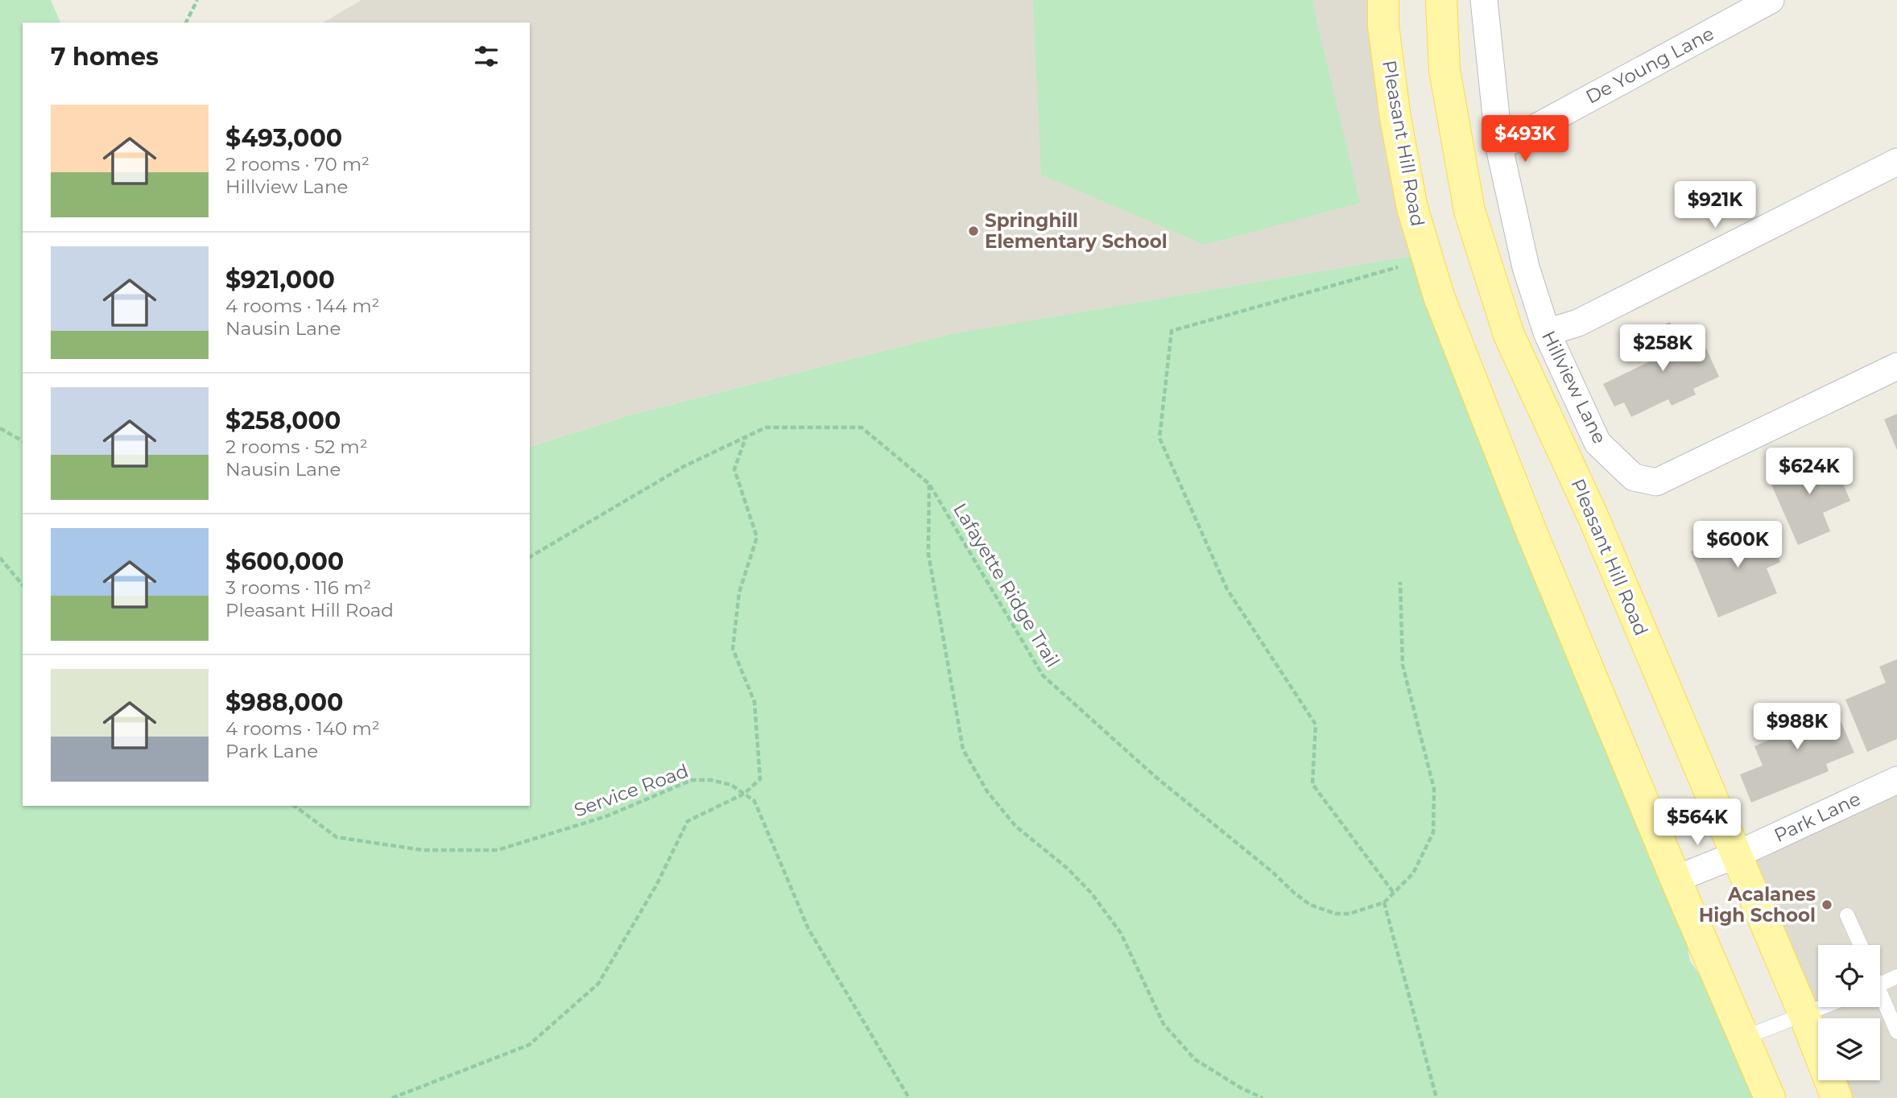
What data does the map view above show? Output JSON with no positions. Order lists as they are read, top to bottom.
{
  "streets": {
    "main road": ["Pleasant Hill Road"],
    "street": ["De Young Lane", "Hillview Lane", "Park Lane"],
    "path": ["Lafayette Ridge Trail", "Service Road"]
  },
  "crossings": [
    ["De Young Lane", "Hillview Lane"],
    ["Pleasant Hill Road", "Park Lane"]
  ],
  "places": ["Springhill Elementary School", "Acalanes High School"],
  "page": {
    "heading": "7 homes",
    "list": [
      {
        "name": "$493,000",
        "note": "2 rooms · 70 m² · Hillview Lane"
      },
      {
        "name": "$921,000",
        "note": "4 rooms · 144 m² · Nausin Lane"
      },
      {
        "name": "$258,000",
        "note": "2 rooms · 52 m² · Nausin Lane"
      },
      {
        "name": "$600,000",
        "note": "3 rooms · 116 m² · Pleasant Hill Road"
      },
      {
        "name": "$988,000",
        "note": "4 rooms · 140 m² · Park Lane"
      }
    ],
    "price": [
      "$493K",
      "$921K",
      "$258K",
      "$624K",
      "$600K",
      "$988K",
      "$564K"
    ]
  }
}
